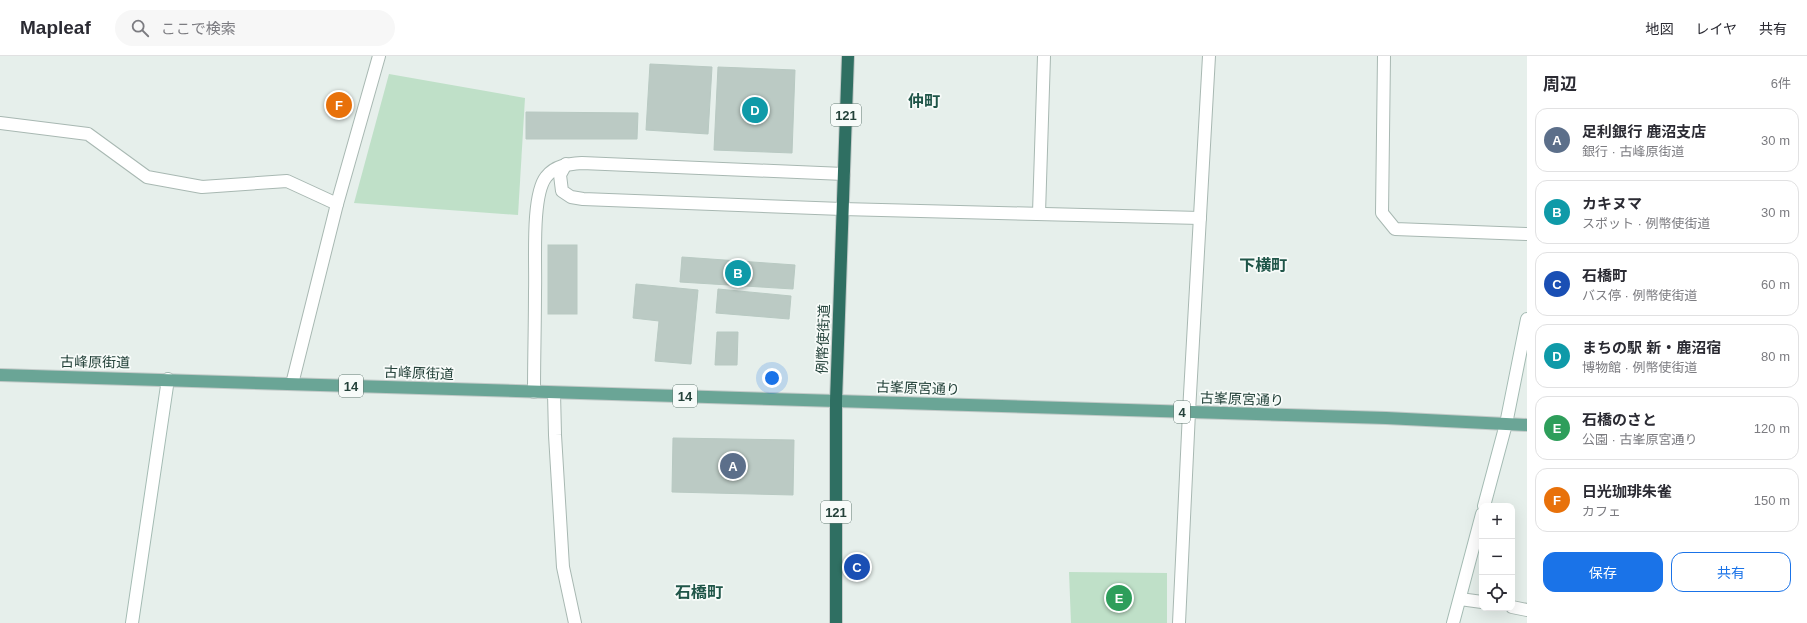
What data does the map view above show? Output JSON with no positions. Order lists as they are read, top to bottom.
{
  "streets": {
    "highway": ["121", "例幣使街道"],
    "main road": [
      "古峰原街道",
      "14",
      "古峯原宮通り",
      "4"
    ]
  },
  "crossings": [
    ["例幣使街道", "古峰原街道"],
    ["例幣使街道", "古峯原宮通り"],
    ["古峰原街道", "古峯原宮通り"]
  ],
  "districts": ["仲町", "下横町", "石橋町"],
  "page": {
    "header": "Mapleaf",
    "search": "ここで検索",
    "nav": ["地図", "レイヤ", "共有"],
    "heading": ["周辺", "6件"],
    "pins": [
      "F",
      "D",
      "B",
      "A",
      "C",
      "E"
    ],
    "list": [
      {
        "mark": "A",
        "name": "足利銀行 鹿沼支店",
        "note": "銀行 · 古峰原街道",
        "value": "30 m"
      },
      {
        "mark": "B",
        "name": "カキヌマ",
        "note": "スポット · 例幣使街道",
        "value": "30 m"
      },
      {
        "mark": "C",
        "name": "石橋町",
        "note": "バス停 · 例幣使街道",
        "value": "60 m"
      },
      {
        "mark": "D",
        "name": "まちの駅 新・鹿沼宿",
        "note": "博物館 · 例幣使街道",
        "value": "80 m"
      },
      {
        "mark": "E",
        "name": "石橋のさと",
        "note": "公園 · 古峯原宮通り",
        "value": "120 m"
      },
      {
        "mark": "F",
        "name": "日光珈琲朱雀",
        "note": "カフェ",
        "value": "150 m"
      }
    ],
    "map_buttons": ["+", "−"],
    "buttons": ["保存", "共有"]
  }
}
